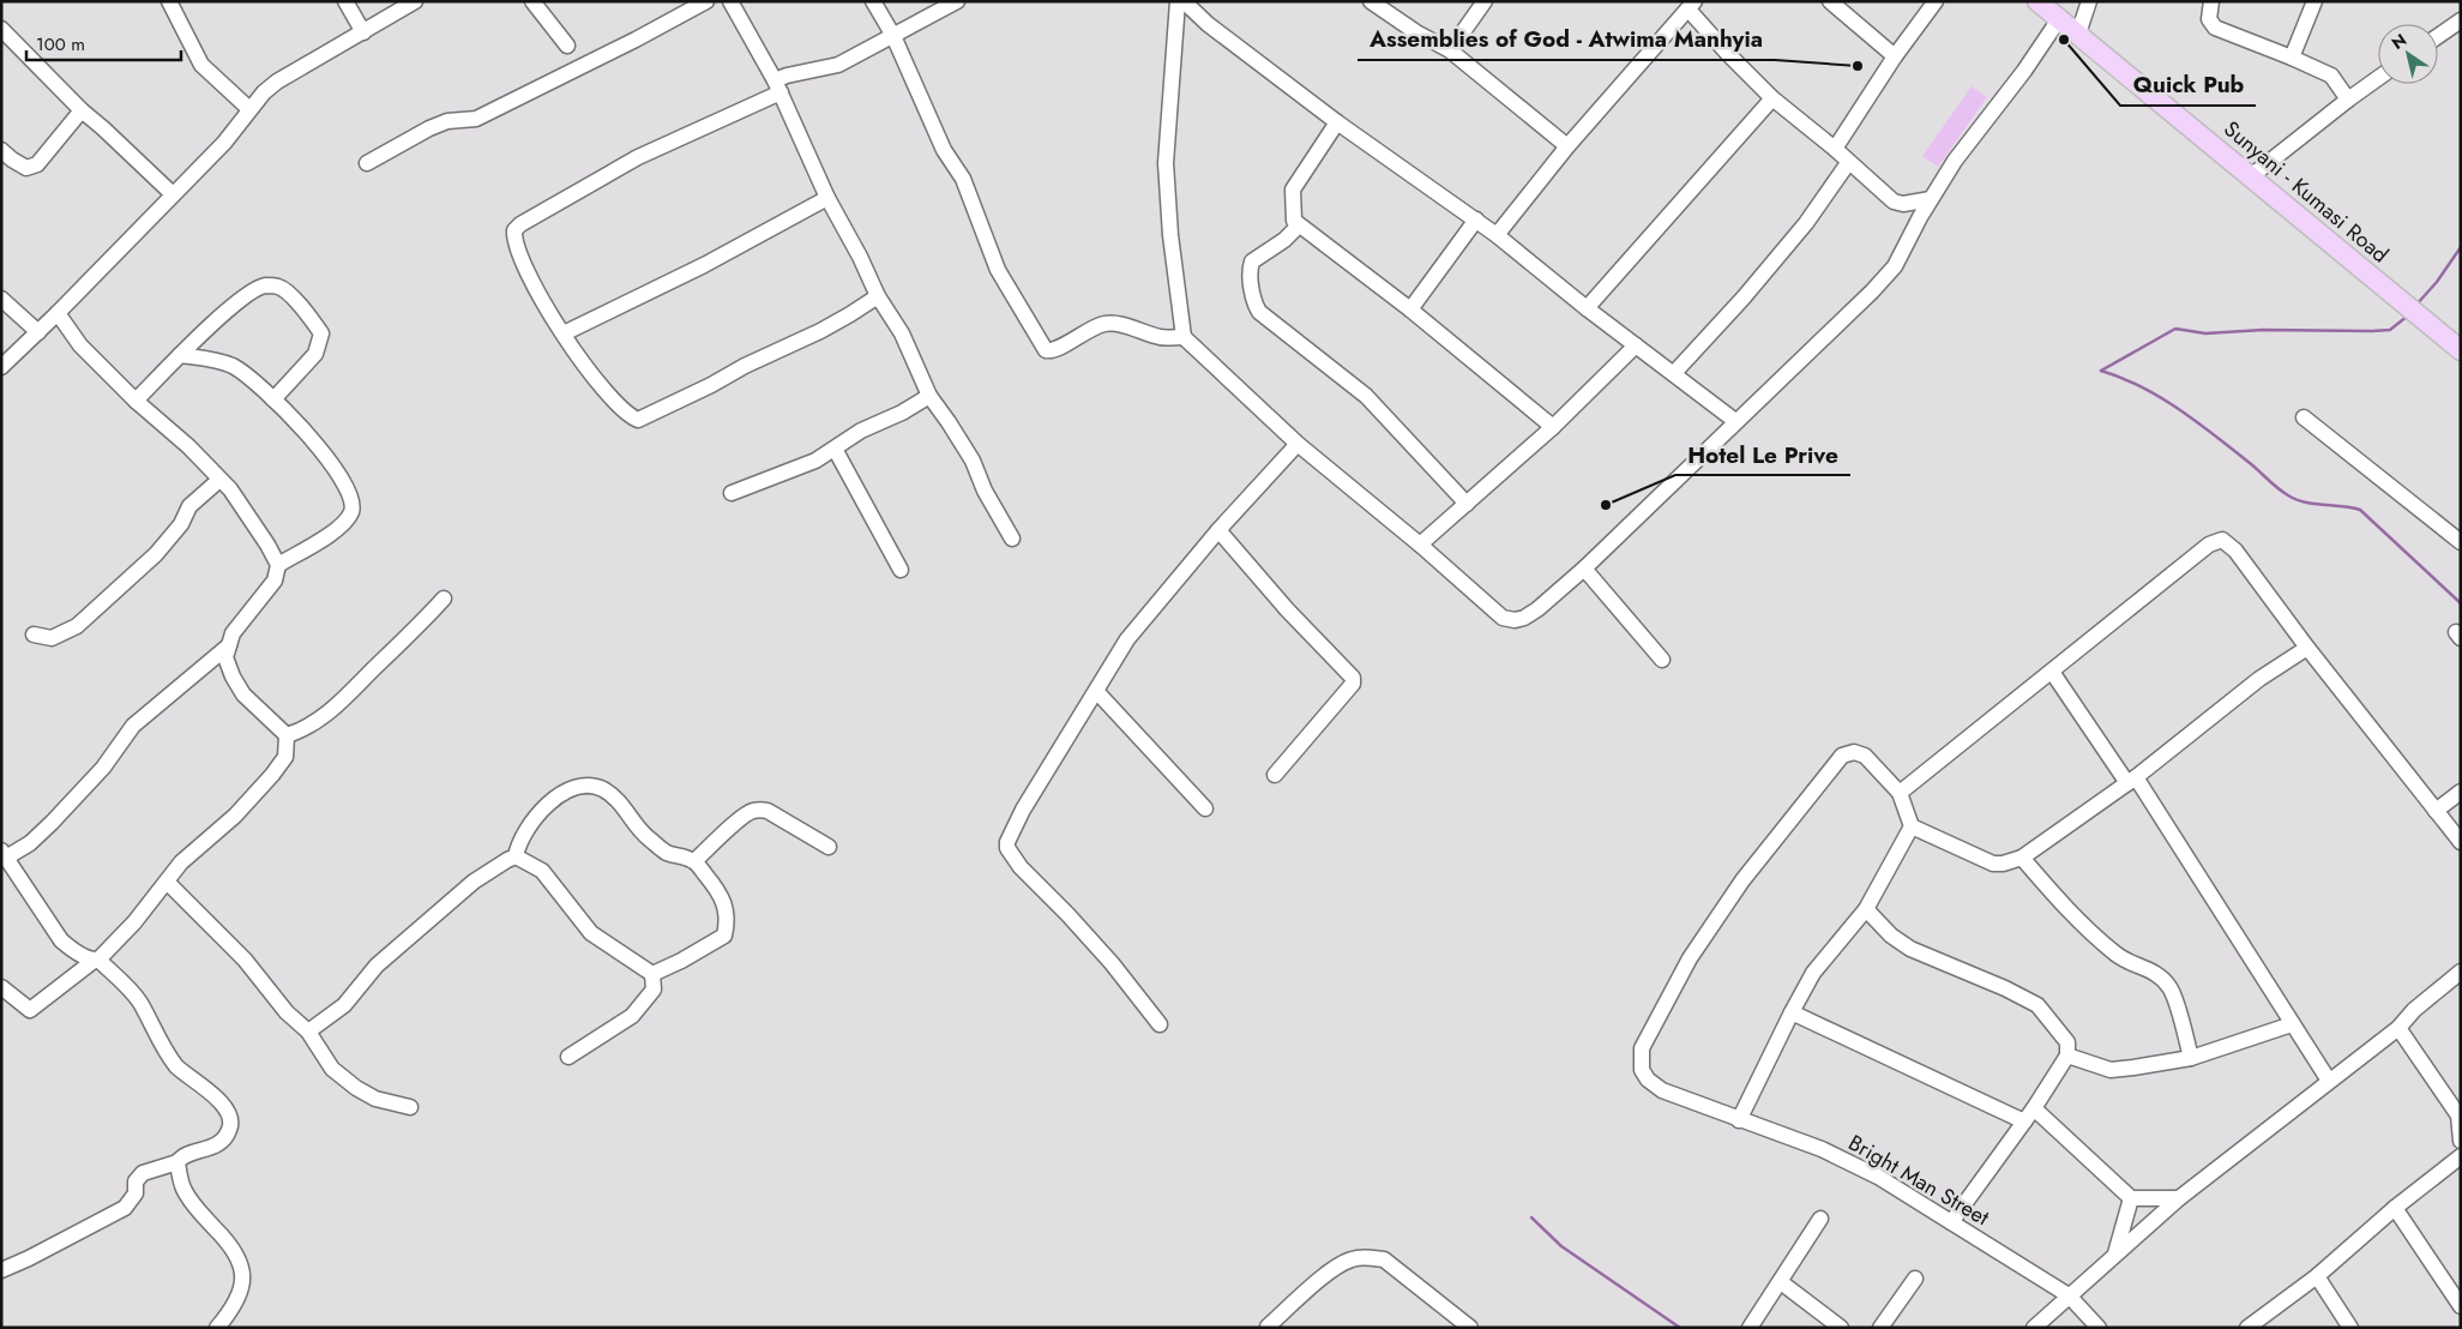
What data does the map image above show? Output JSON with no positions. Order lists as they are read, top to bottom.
{
  "streets": {
    "main road": ["Sunyani - Kumasi Road"],
    "street": ["Bright Man Street"]
  },
  "places": ["Quick Pub", "Assemblies of God - Atwima Manhyia", "Hotel Le Prive"],
  "scale_bar": "100 m",
  "north": "top left"
}
